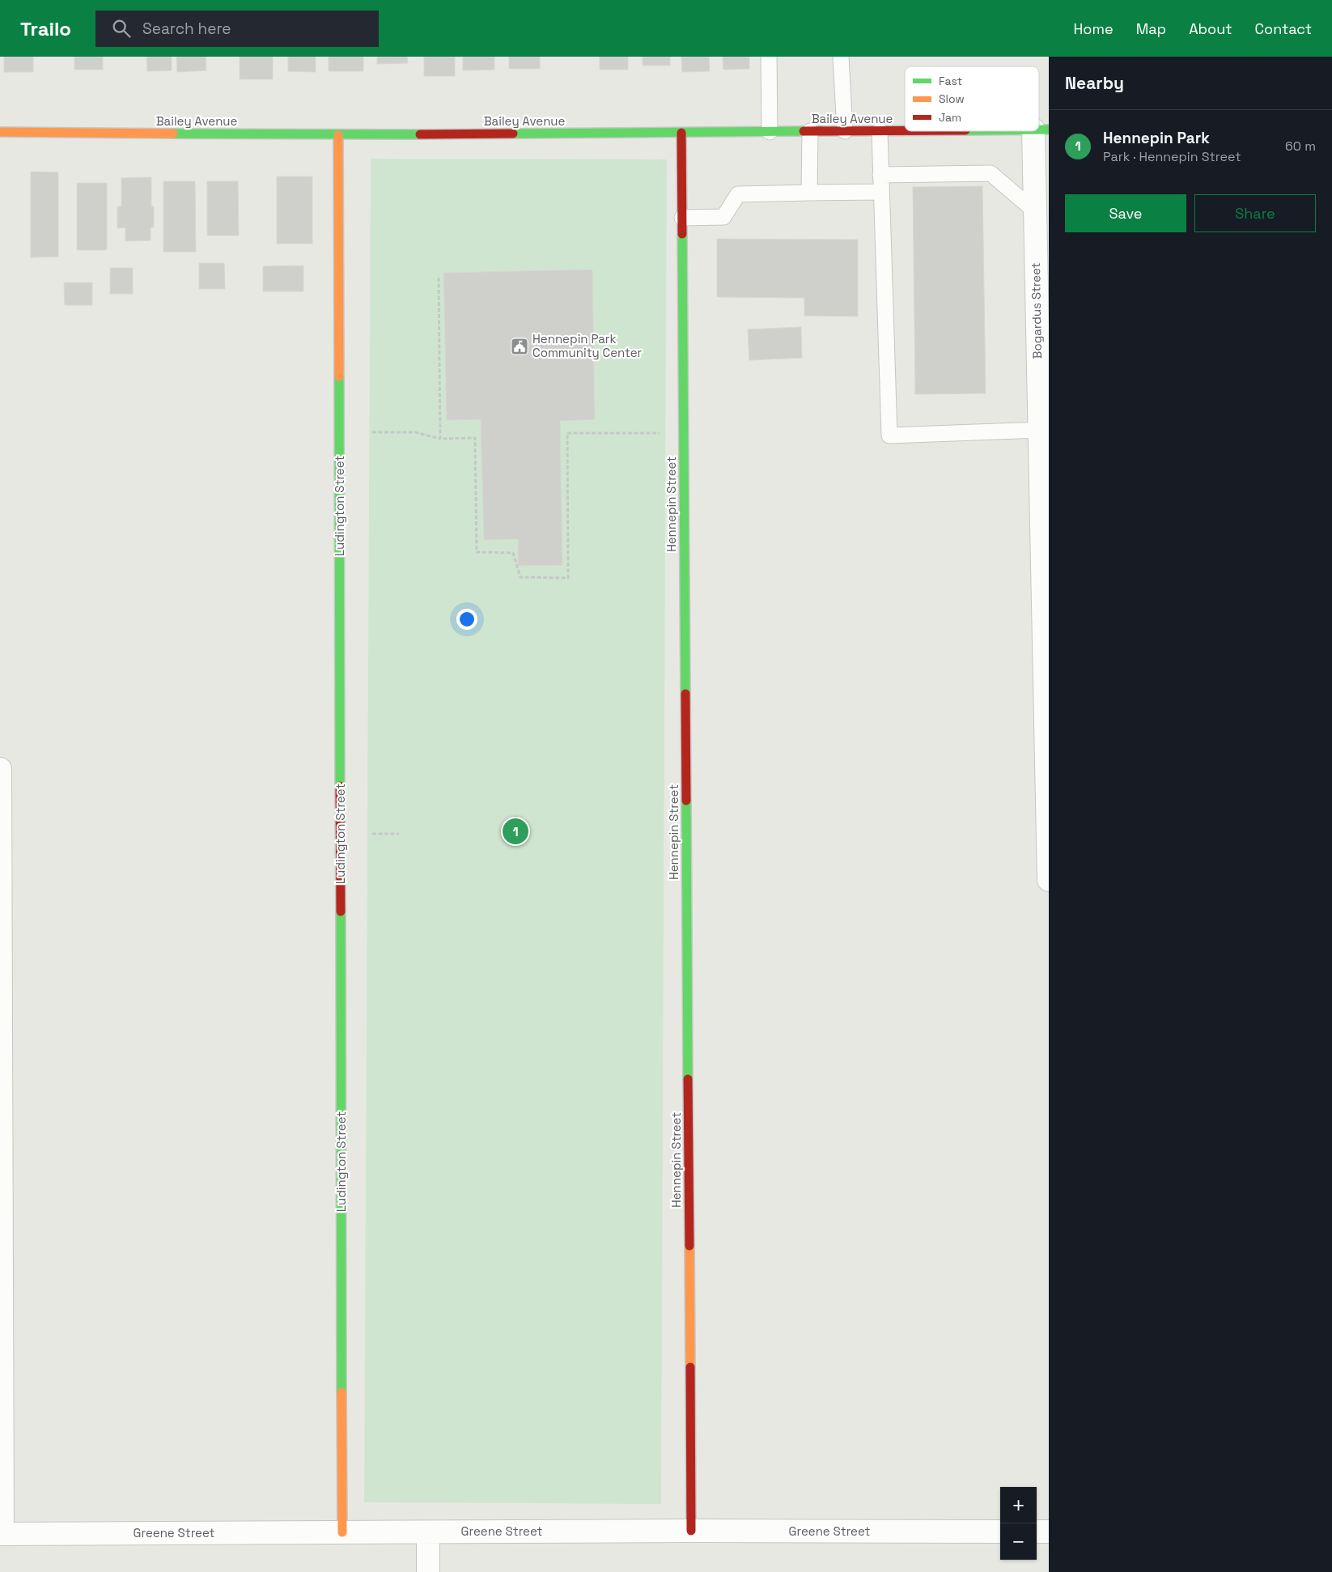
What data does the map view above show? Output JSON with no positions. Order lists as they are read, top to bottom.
{
  "streets": {
    "street": [
      "Bailey Avenue",
      "Bogardus Street",
      "Hennepin Street",
      "Ludington Street",
      "Greene Street"
    ]
  },
  "crossings": [
    ["Bailey Avenue", "Hennepin Street"],
    ["Bailey Avenue", "Ludington Street"],
    ["Hennepin Street", "Greene Street"],
    ["Ludington Street", "Greene Street"]
  ],
  "places": {
    "public building": ["Hennepin Park Community Center"]
  },
  "legend": ["Fast", "Slow", "Jam"],
  "page": {
    "header": "Trailo",
    "search": "Search here",
    "nav": [
      "Home",
      "Map",
      "About",
      "Contact"
    ],
    "heading": "Nearby",
    "list": [
      {
        "mark": "1",
        "name": "Hennepin Park",
        "note": "Park · Hennepin Street",
        "value": "60 m"
      }
    ],
    "buttons": ["Save", "Share"],
    "pins": "1",
    "map_buttons": ["+", "−"]
  }
}
